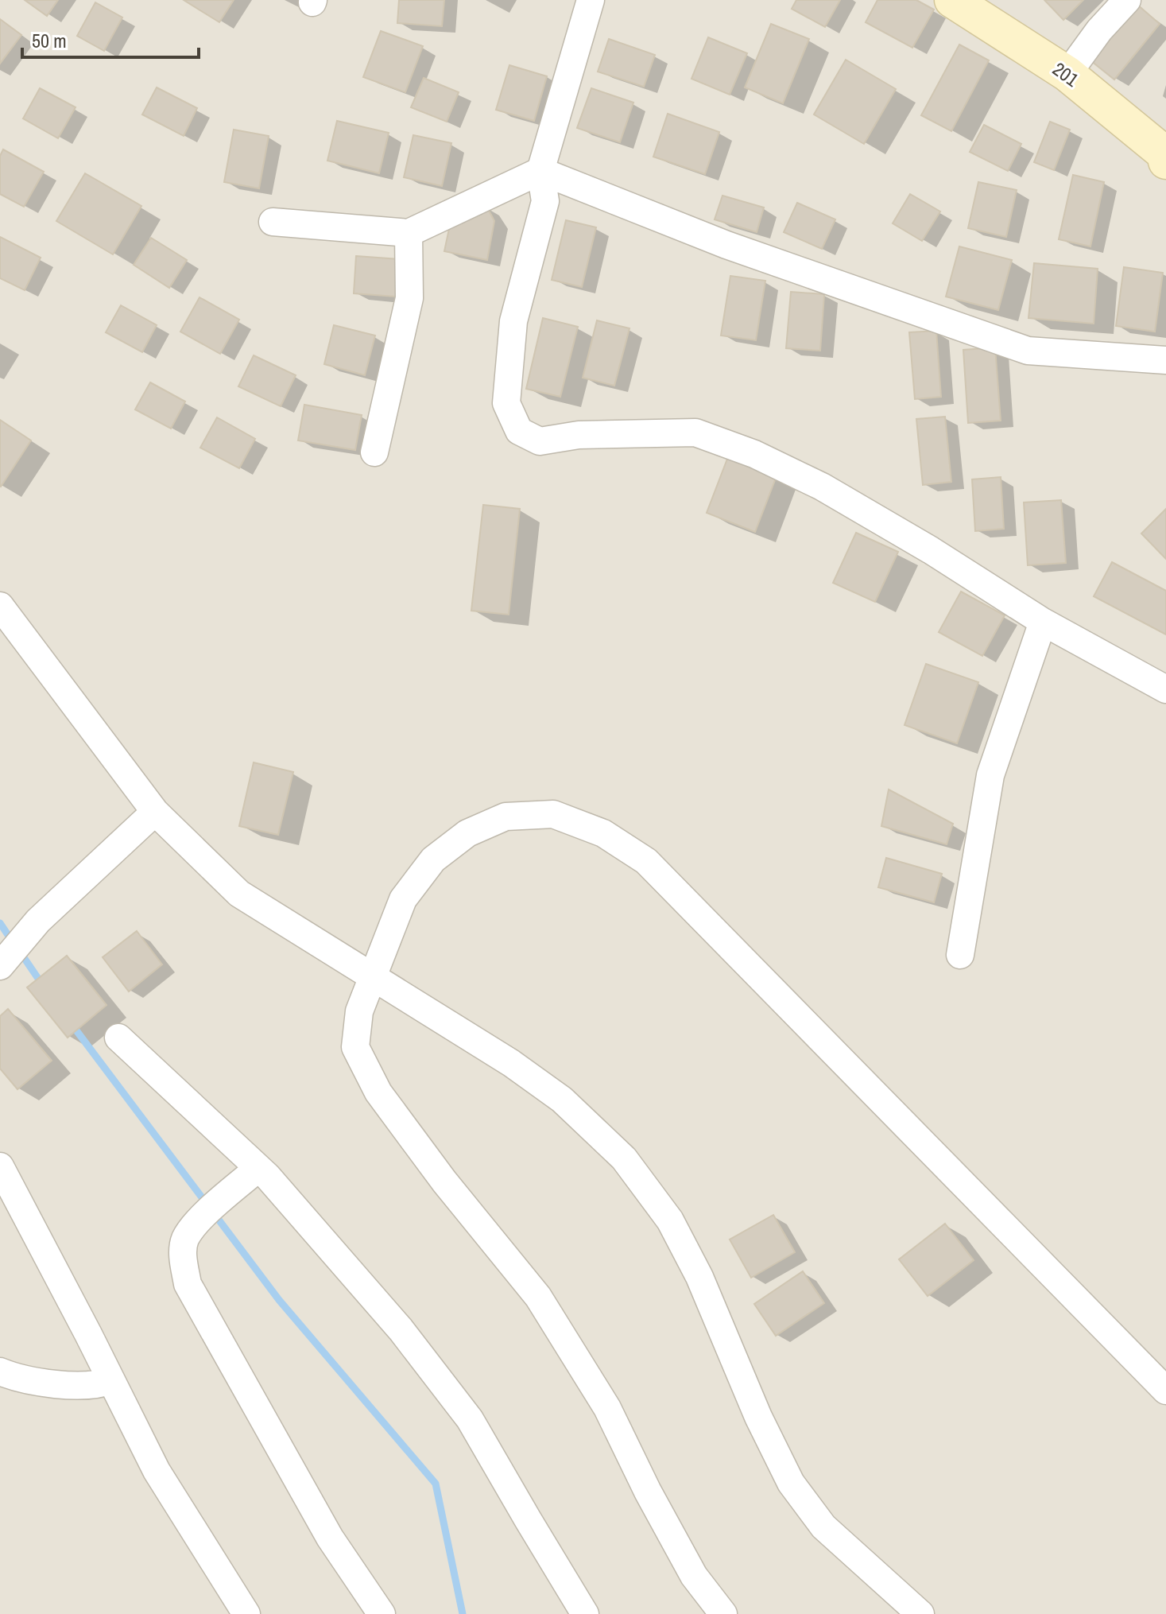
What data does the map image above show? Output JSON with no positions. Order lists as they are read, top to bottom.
{
  "streets": {
    "street": ["201"]
  },
  "scale_bar": "50 m"
}
